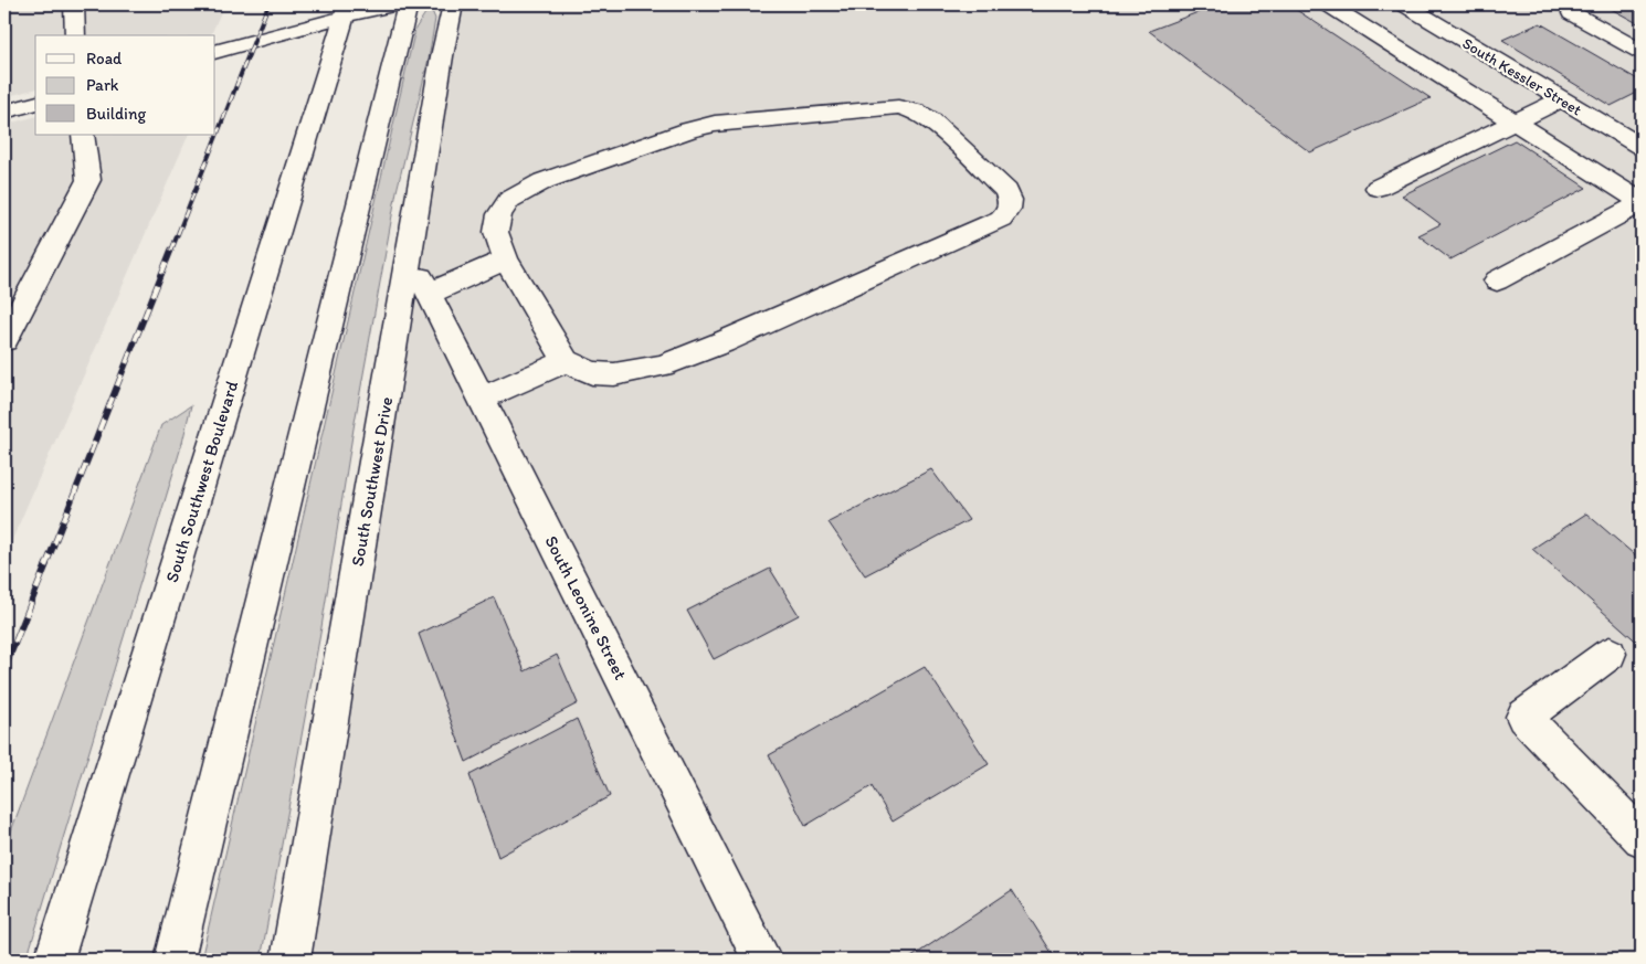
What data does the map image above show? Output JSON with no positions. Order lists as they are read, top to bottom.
{
  "streets": {
    "street": [
      "South Kessler Street",
      "South Southwest Boulevard",
      "South Southwest Drive",
      "South Leonine Street"
    ]
  },
  "crossings": [
    ["South Southwest Drive", "South Leonine Street"]
  ],
  "legend": ["Road", "Park", "Building"]
}
